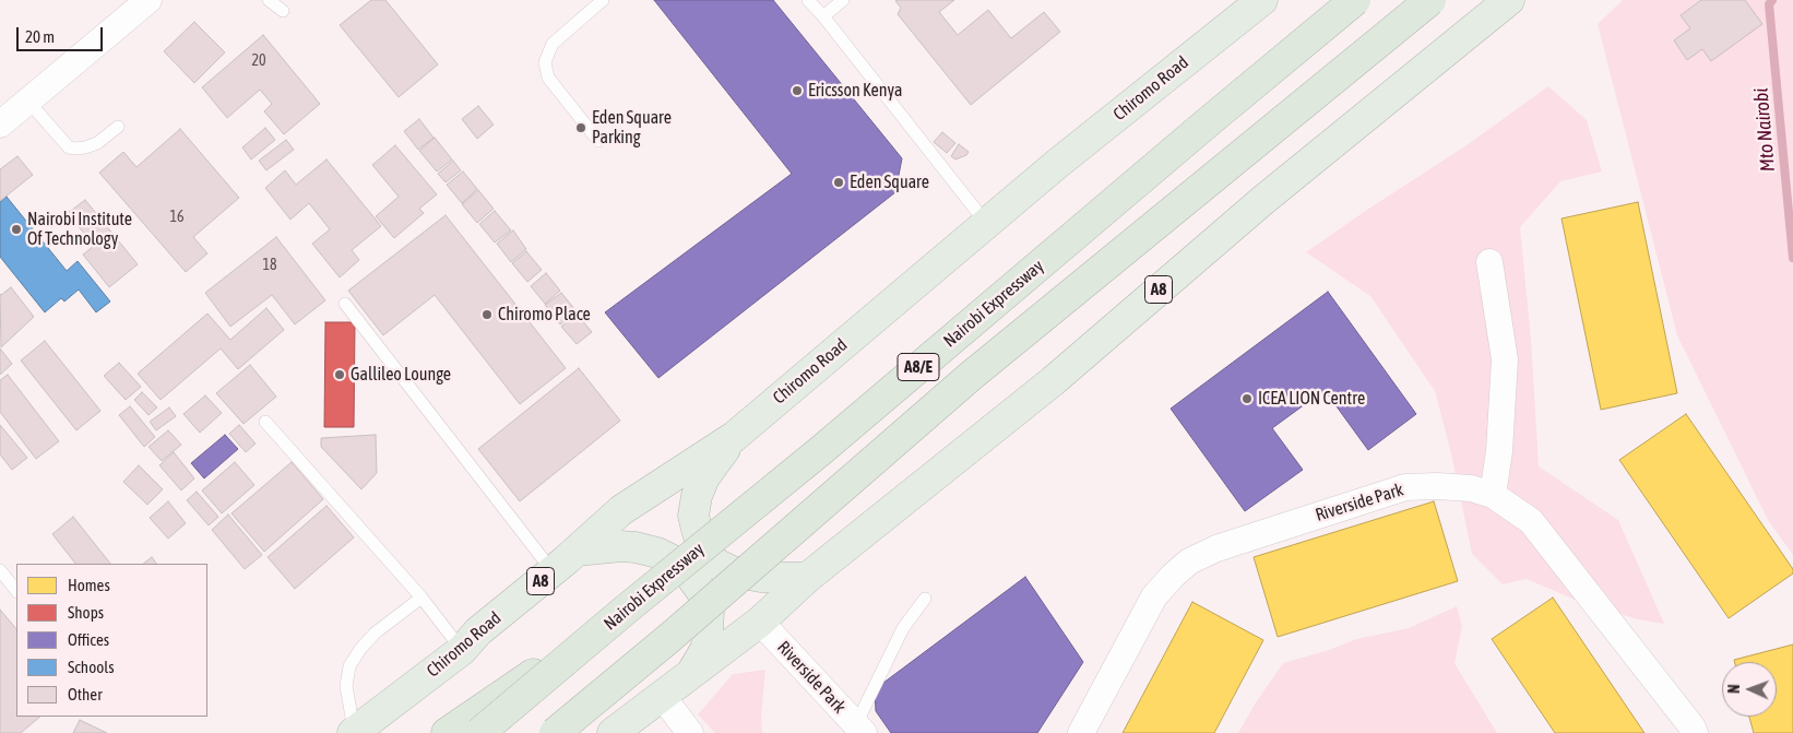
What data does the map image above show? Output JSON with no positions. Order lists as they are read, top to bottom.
{
  "streets": {
    "highway": [
      "Chiromo Road",
      "A8",
      "Nairobi Expressway",
      "A8/E"
    ],
    "street": ["Riverside Park"]
  },
  "crossings": [
    ["A8", "Riverside Park"]
  ],
  "water": ["Mto Nairobi"],
  "places": [
    "Ericsson Kenya",
    "Eden Square Parking",
    "Eden Square",
    "Nairobi Institute Of Technology",
    "Chiromo Place",
    "Gallileo Lounge",
    "ICEA LION Centre"
  ],
  "house_numbers": ["20", "16", "18"],
  "legend": [
    "Homes",
    "Shops",
    "Offices",
    "Schools",
    "Other"
  ],
  "scale_bar": "20 m",
  "north": "left"
}
